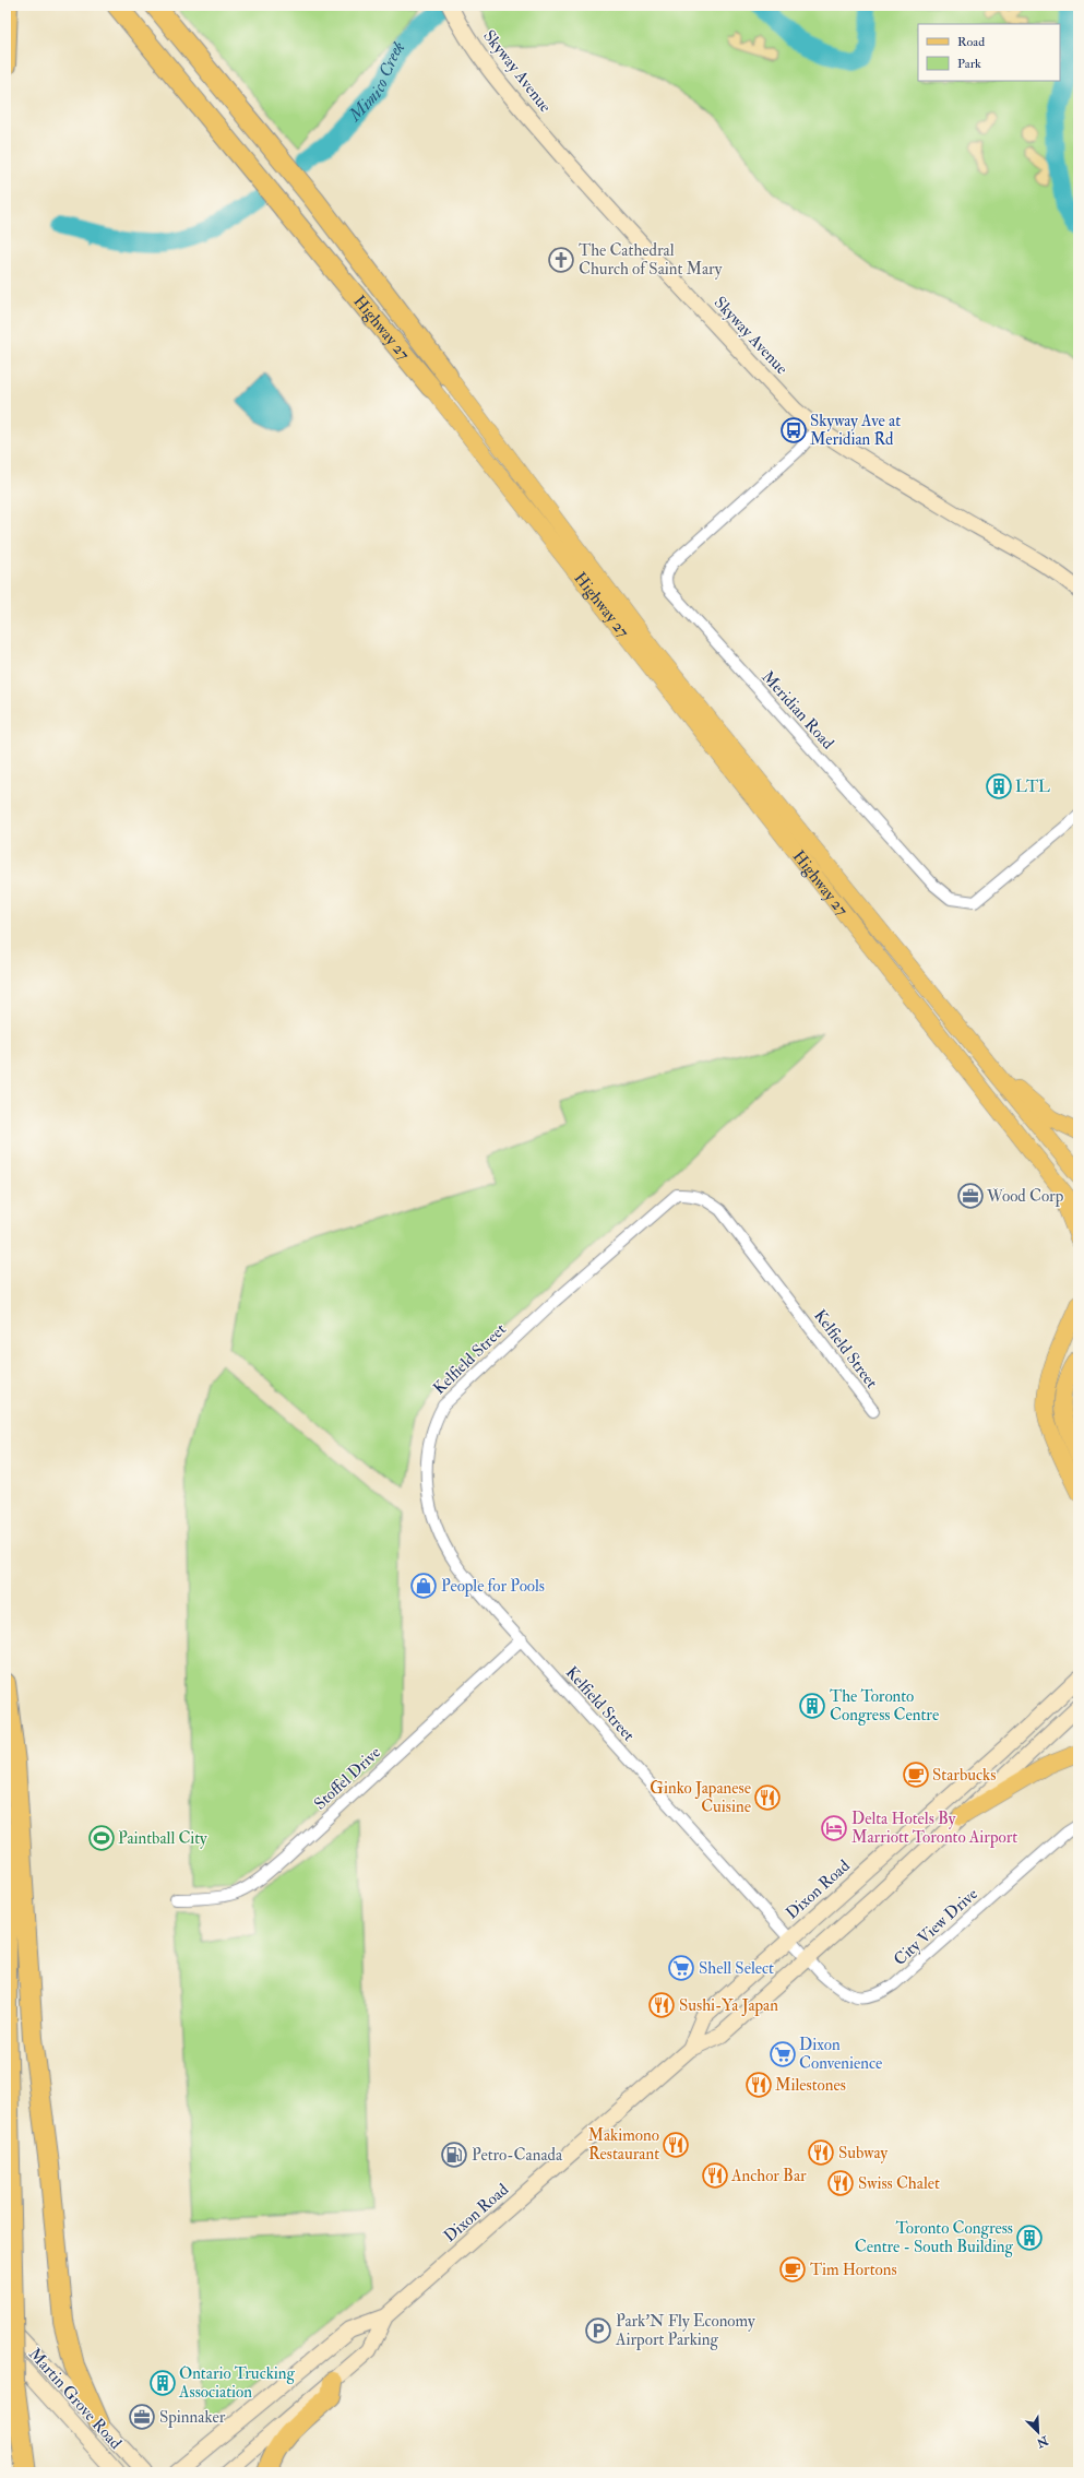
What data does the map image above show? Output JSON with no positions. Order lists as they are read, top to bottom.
{
  "streets": {
    "highway": ["Highway 27"],
    "main road": ["Skyway Avenue", "Dixon Road", "Martin Grove Road"],
    "street": [
      "Meridian Road",
      "Kelfield Street",
      "Stoffel Drive",
      "City View Drive"
    ]
  },
  "crossings": [
    ["Skyway Avenue", "Meridian Road"],
    ["Kelfield Street", "Stoffel Drive"],
    ["Kelfield Street", "Dixon Road"],
    ["Kelfield Street", "City View Drive"],
    ["Dixon Road", "City View Drive"]
  ],
  "water": ["Mimico Creek"],
  "places": {
    "church": ["The Cathedral Church of Saint Mary"],
    "bus stop": ["Skyway Ave at Meridian Rd"],
    "building": [
      "LTL",
      "The Toronto Congress Centre",
      "Toronto Congress Centre - South Building",
      "Ontario Trucking Association"
    ],
    "office": ["Wood Corp", "Spinnaker"],
    "shop": ["People for Pools"],
    "cafe": ["Starbucks", "Tim Hortons"],
    "restaurant": [
      "Ginko Japanese Cuisine",
      "Sushi-Ya Japan",
      "Milestones",
      "Makimono Restaurant",
      "Subway",
      "Anchor Bar",
      "Swiss Chalet"
    ],
    "hotel": ["Delta Hotels By Marriott Toronto Airport"],
    "sports": ["Paintball City"],
    "supermarket": ["Shell Select", "Dixon Convenience"],
    "fuel station": ["Petro-Canada"],
    "parking": ["Park'N Fly Economy Airport Parking"]
  },
  "legend": ["Road", "Park"],
  "north": "bottom right"
}
